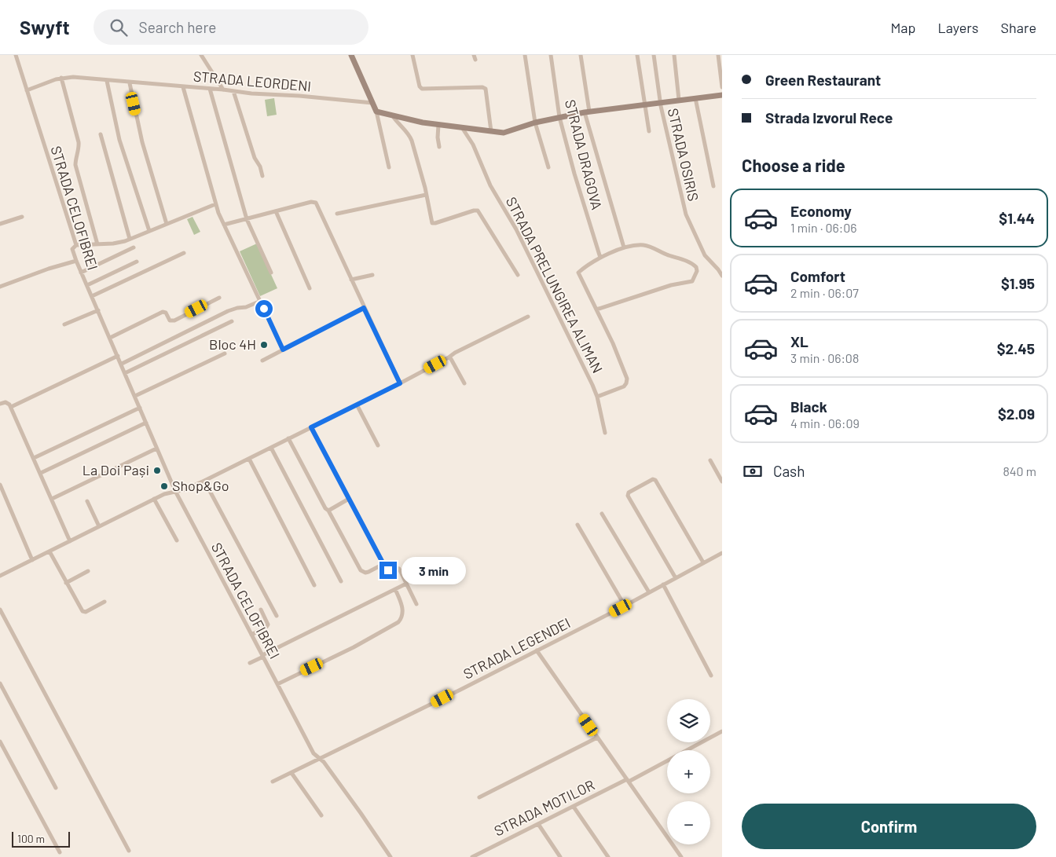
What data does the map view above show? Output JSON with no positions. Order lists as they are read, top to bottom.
{
  "streets": {
    "street": [
      "STRADA LEORDENI",
      "STRADA DRAGOVA",
      "STRADA OSIRIS",
      "STRADA CELOFIBREI",
      "STRADA PRELUNGIREA ALIMAN",
      "STRADA LEGENDEI",
      "STRADA MOTILOR"
    ]
  },
  "crossings": [
    ["STRADA LEORDENI", "STRADA CELOFIBREI"],
    ["STRADA CELOFIBREI", "STRADA LEGENDEI"]
  ],
  "places": ["Bloc 4H", "La Doi Pași", "Shop&Go"],
  "scale_bar": "100 m",
  "page": {
    "header": "Swyft",
    "search": "Search here",
    "nav": ["Map", "Layers", "Share"],
    "banner": ["Green Restaurant", "Strada Izvorul Rece"],
    "heading": "Choose a ride",
    "list": [
      {
        "name": "Economy",
        "note": "1 min · 06:06",
        "value": "$1.44"
      },
      {
        "name": "Comfort",
        "note": "2 min · 06:07",
        "value": "$1.95"
      },
      {
        "name": "XL",
        "note": "3 min · 06:08",
        "value": "$2.45"
      },
      {
        "name": "Black",
        "note": "4 min · 06:09",
        "value": "$2.09"
      }
    ],
    "pay": ["Cash", "840 m"],
    "bubble": "3 min",
    "map_buttons": ["+", "−"],
    "buttons": "Confirm",
    "scale": "100 m"
  }
}
